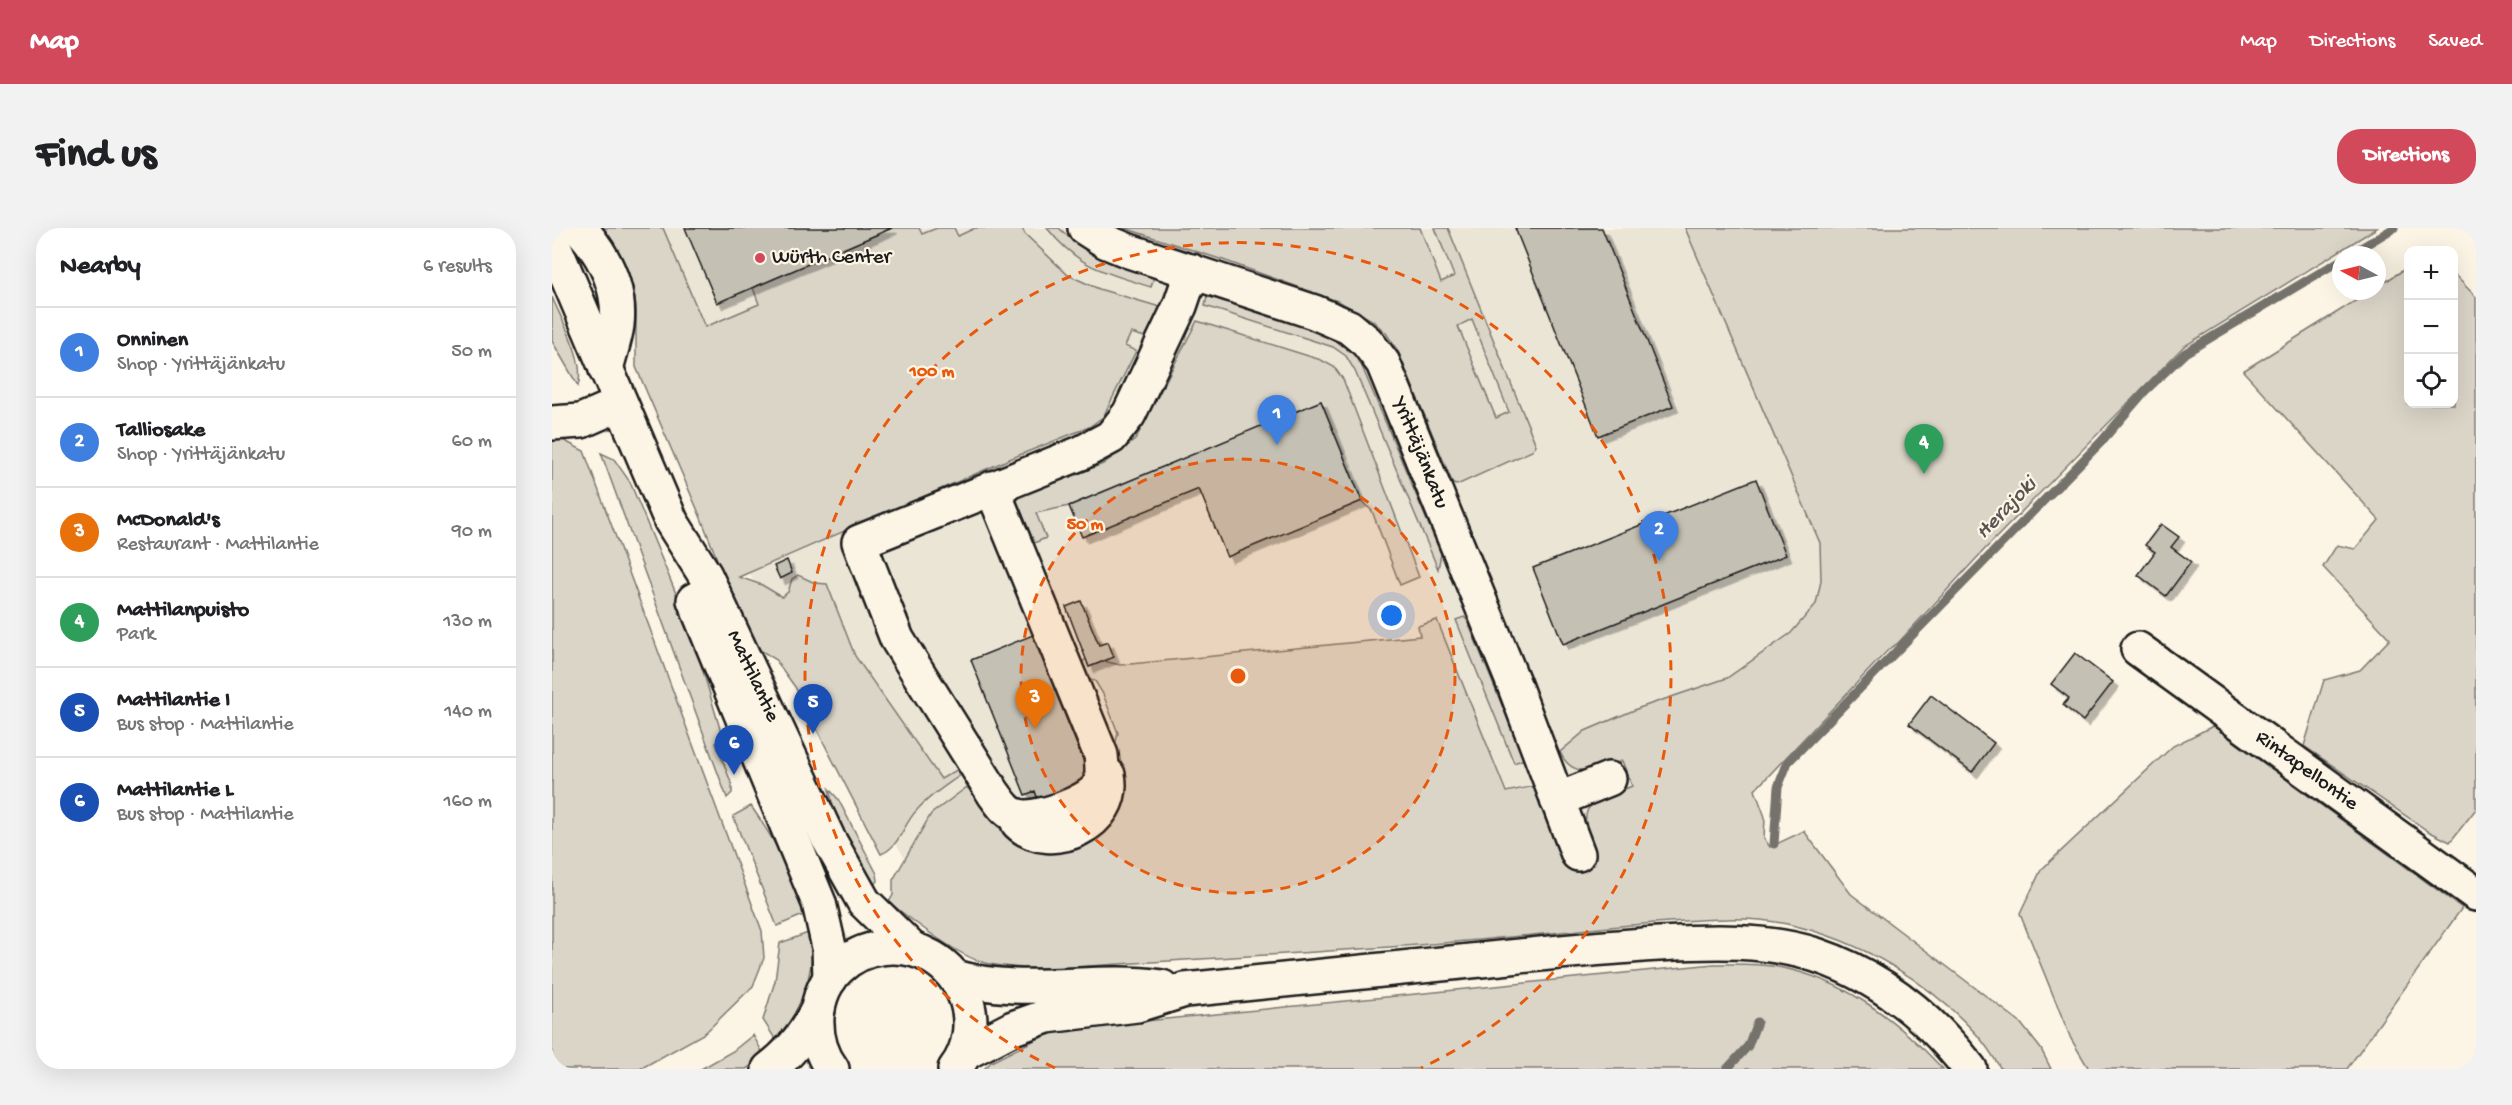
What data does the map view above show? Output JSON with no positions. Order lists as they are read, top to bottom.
{
  "streets": {
    "street": ["Yrittäjänkatu", "Mattilantie", "Rintapellontie"]
  },
  "water": ["Herajoki"],
  "places": ["Würth Center"],
  "north": "left",
  "page": {
    "header": "Map",
    "nav": ["Map", "Directions", "Saved"],
    "buttons": "Directions",
    "title": "Find us",
    "heading": ["Nearby", "6 results"],
    "map_buttons": ["+", "−"],
    "list": [
      {
        "mark": "1",
        "name": "Onninen",
        "note": "Shop · Yrittäjänkatu",
        "value": "50 m"
      },
      {
        "mark": "2",
        "name": "Talliosake",
        "note": "Shop · Yrittäjänkatu",
        "value": "60 m"
      },
      {
        "mark": "3",
        "name": "McDonald's",
        "note": "Restaurant · Mattilantie",
        "value": "90 m"
      },
      {
        "mark": "4",
        "name": "Mattilanpuisto",
        "note": "Park",
        "value": "130 m"
      },
      {
        "mark": "5",
        "name": "Mattilantie I",
        "note": "Bus stop · Mattilantie",
        "value": "140 m"
      },
      {
        "mark": "6",
        "name": "Mattilantie L",
        "note": "Bus stop · Mattilantie",
        "value": "160 m"
      }
    ],
    "pins": [
      "1",
      "4",
      "2",
      "3",
      "5",
      "6"
    ]
  },
  "rings": ["100 m", "50 m"]
}
